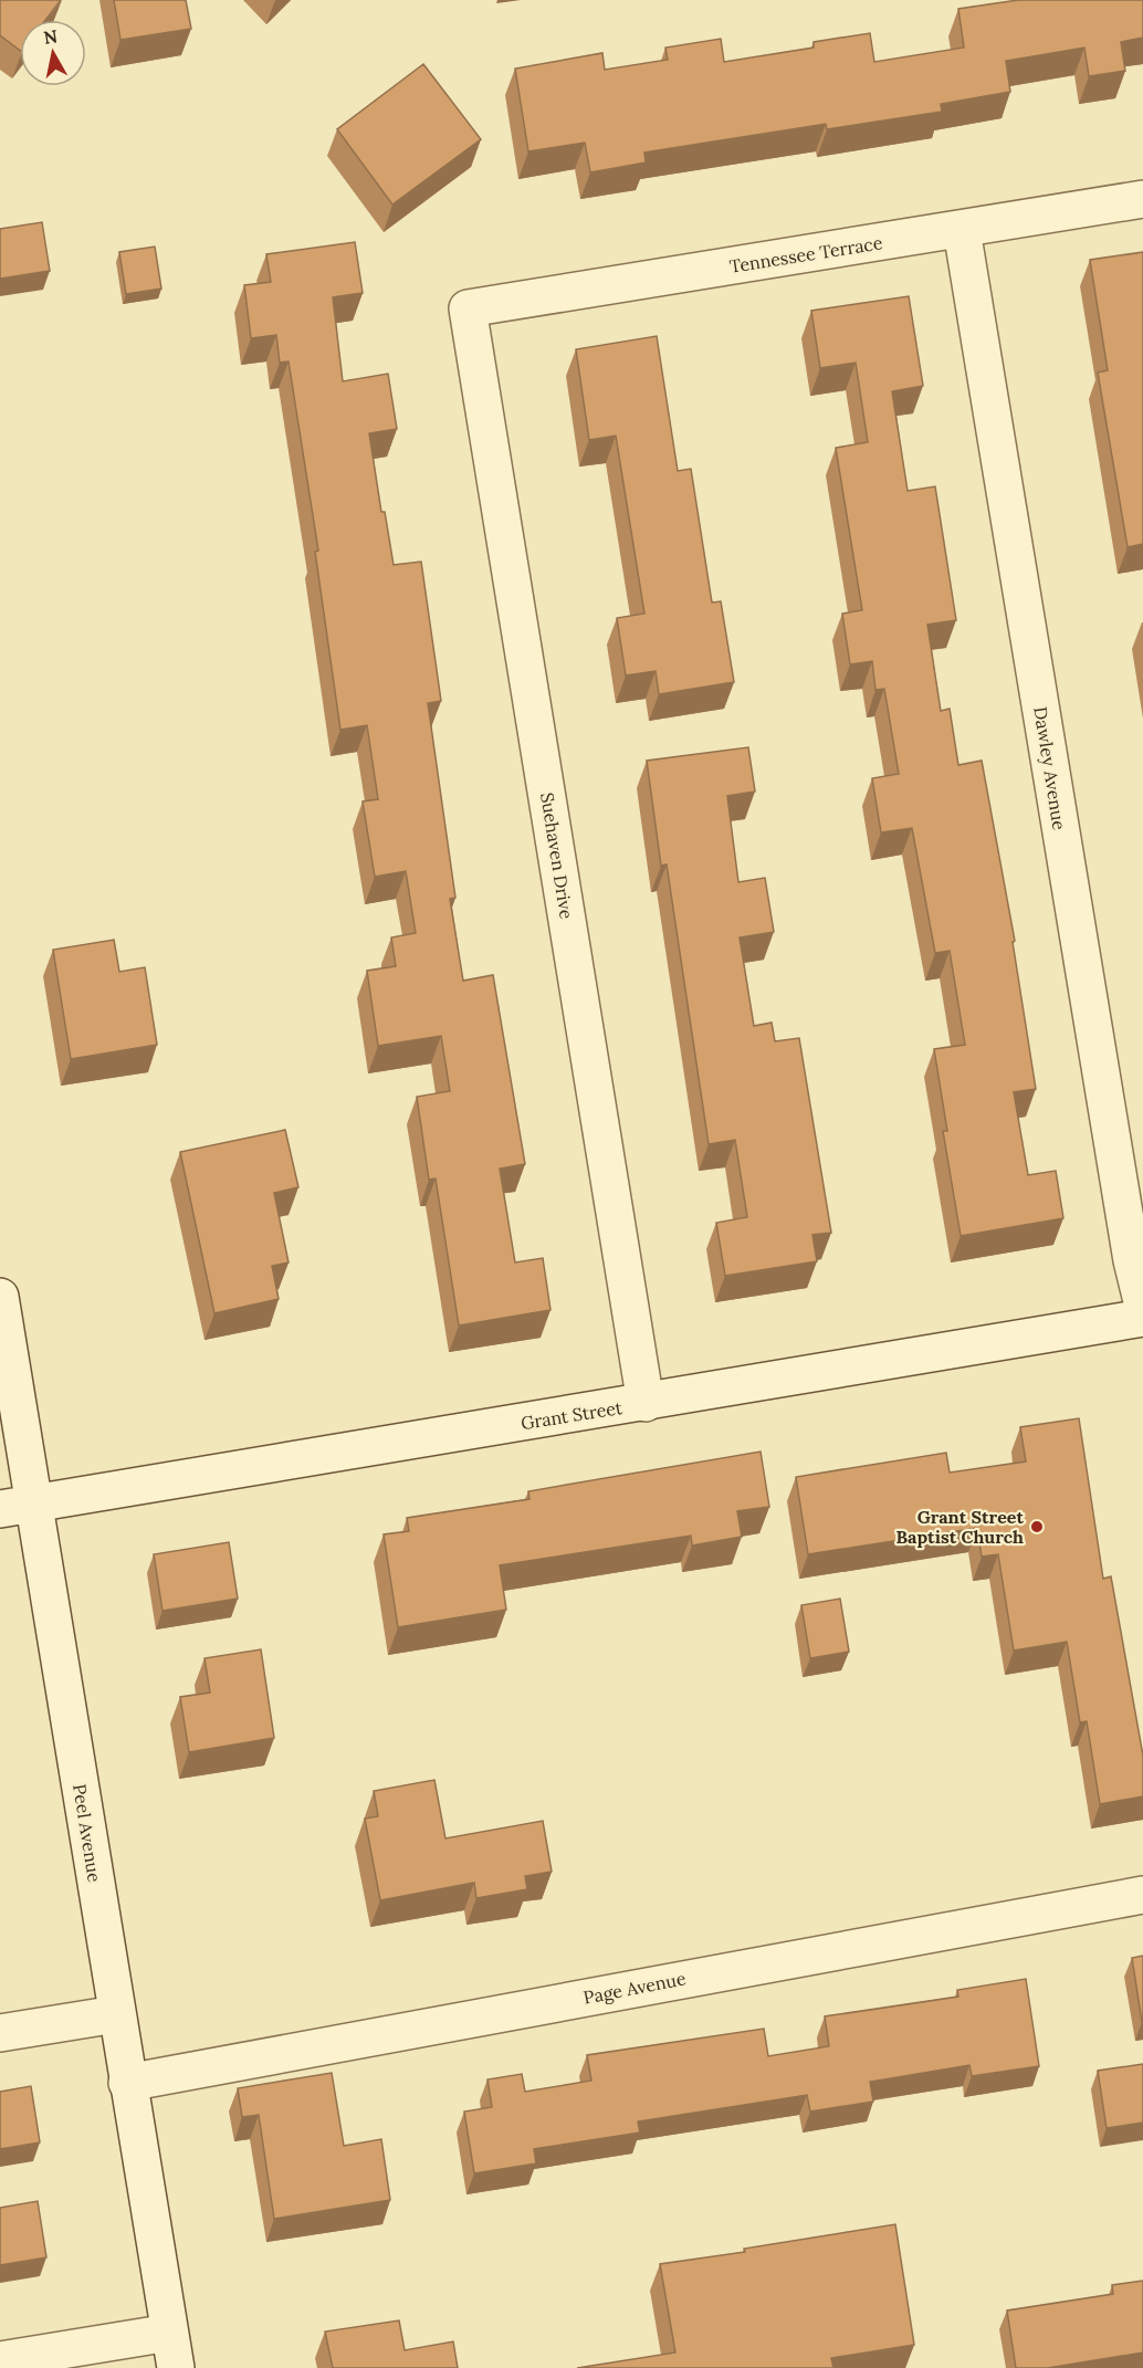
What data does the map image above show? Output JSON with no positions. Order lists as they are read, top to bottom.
{
  "streets": {
    "street": [
      "Tennessee Terrace",
      "Dawley Avenue",
      "Suehaven Drive",
      "Grant Street",
      "Peel Avenue",
      "Page Avenue"
    ]
  },
  "crossings": [
    ["Tennessee Terrace", "Dawley Avenue"],
    ["Tennessee Terrace", "Suehaven Drive"],
    ["Suehaven Drive", "Grant Street"],
    ["Grant Street", "Peel Avenue"],
    ["Peel Avenue", "Page Avenue"]
  ],
  "places": ["Grant Street Baptist Church"],
  "north": "top"
}
